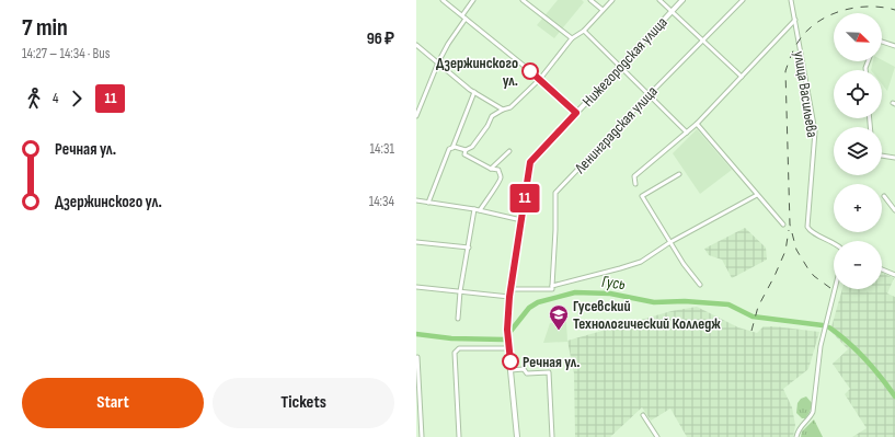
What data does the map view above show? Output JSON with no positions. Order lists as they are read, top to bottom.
{
  "streets": {
    "main road": ["Нижегородская улица"],
    "street": ["улица Васильева", "Ленинградская улица"]
  },
  "water": ["Гусь"],
  "places": {
    "other": ["Дзержинского ул.", "Речная ул."],
    "school or university": ["Гусевский Технологический Колледж"]
  },
  "lines": ["bus line 11"],
  "north": "bottom right",
  "page": {
    "heading": ["7 min", "14:27 – 14:34 · Bus", "96 ₽"],
    "on_map": "11",
    "map_buttons": ["+", "−"],
    "legs": ["4", "11"],
    "list": [
      {
        "name": "Речная ул.",
        "value": "14:31"
      },
      {
        "name": "Дзержинского ул.",
        "value": "14:34"
      }
    ],
    "buttons": ["Start", "Tickets"]
  }
}
